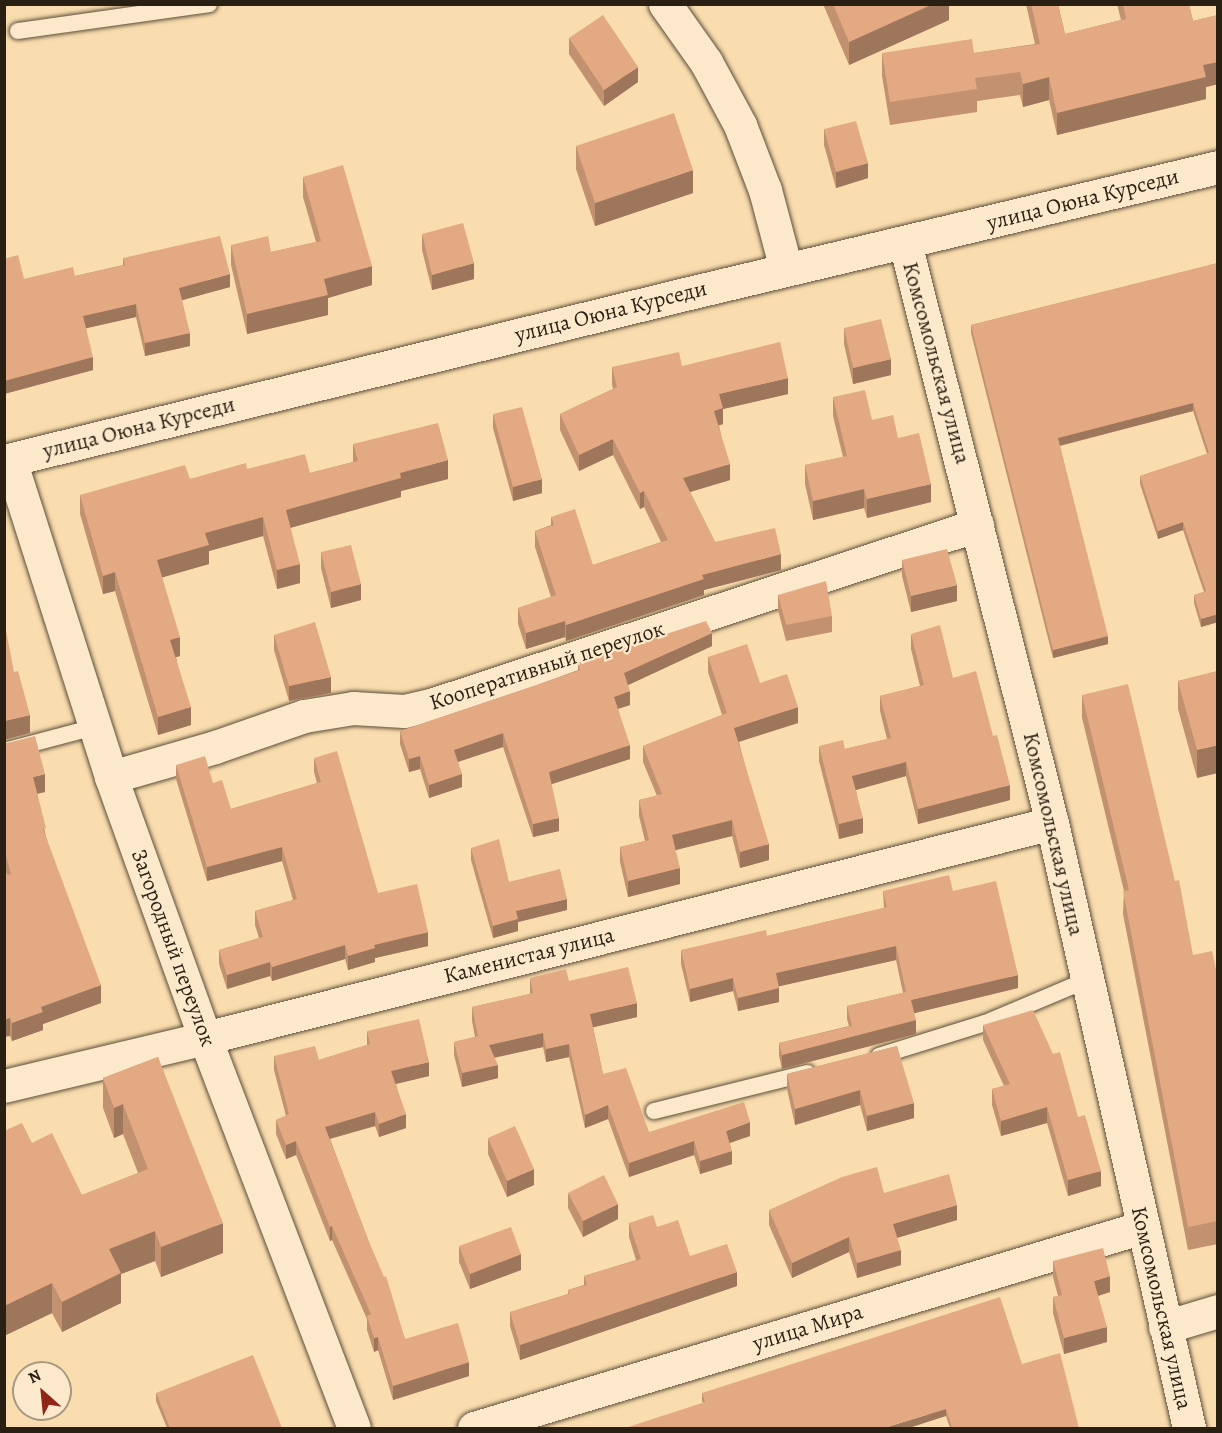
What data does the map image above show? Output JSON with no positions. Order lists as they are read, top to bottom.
{
  "streets": {
    "street": [
      "улица Оюна Курседи",
      "Комсомольская улица",
      "Кооперативный переулок",
      "Загородный переулок",
      "Каменистая улица",
      "улица Мира"
    ]
  },
  "crossings": [
    ["улица Оюна Курседи", "Комсомольская улица"],
    ["улица Оюна Курседи", "Загородный переулок"],
    ["Комсомольская улица", "Кооперативный переулок"],
    ["Комсомольская улица", "Каменистая улица"],
    ["Комсомольская улица", "улица Мира"],
    ["Кооперативный переулок", "Загородный переулок"],
    ["Загородный переулок", "Каменистая улица"]
  ],
  "north": "top left"
}
